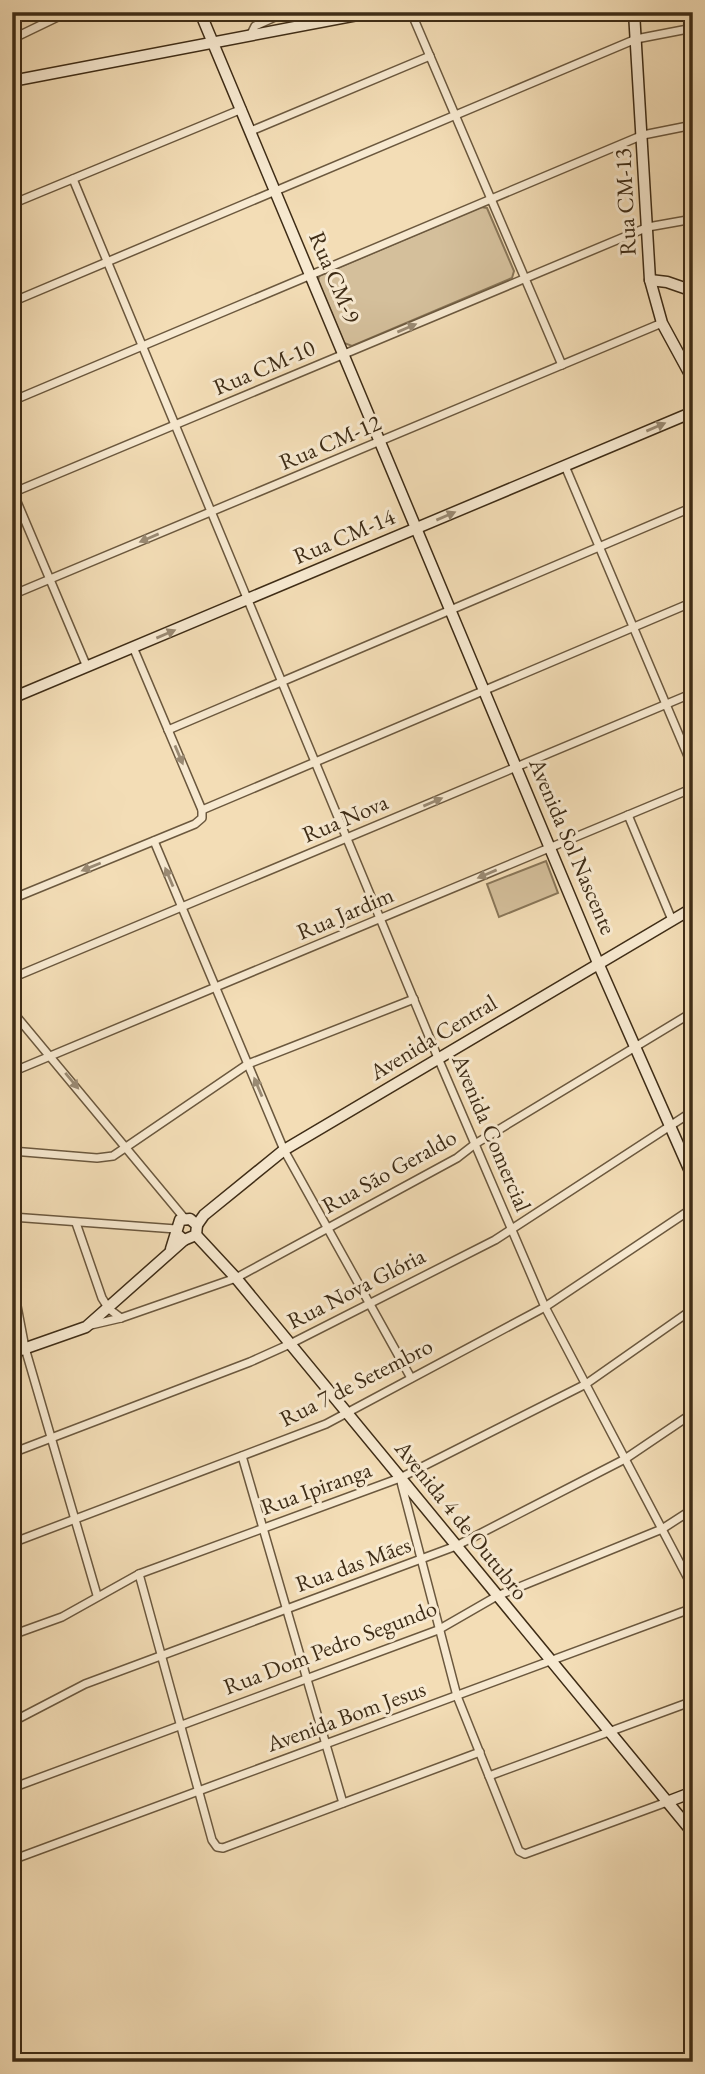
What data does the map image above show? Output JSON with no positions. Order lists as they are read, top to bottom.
{
  "streets": {
    "street": [
      "Rua CM-13",
      "Rua CM-9",
      "Rua CM-10",
      "Rua CM-12",
      "Rua CM-14",
      "Rua Nova",
      "Avenida Sol Nascente",
      "Rua Jardim",
      "Avenida Central",
      "Avenida Comercial",
      "Rua São Geraldo",
      "Rua Nova Glória",
      "Rua 7 de Setembro",
      "Rua Ipiranga",
      "Avenida 4 de Outubro",
      "Rua das Mães",
      "Rua Dom Pedro Segundo",
      "Avenida Bom Jesus"
    ]
  },
  "crossings": [
    ["Rua CM-13", "Rua CM-10"],
    ["Rua CM-13", "Rua CM-12"],
    ["Rua CM-9", "Rua CM-10"],
    ["Rua CM-9", "Rua CM-12"],
    ["Rua CM-9", "Rua CM-14"],
    ["Rua CM-9", "Avenida Sol Nascente"],
    ["Rua CM-10", "Avenida Comercial"],
    ["Rua CM-12", "Avenida Comercial"],
    ["Rua CM-14", "Avenida Sol Nascente"],
    ["Rua CM-14", "Avenida Comercial"],
    ["Rua Nova", "Avenida Sol Nascente"],
    ["Rua Nova", "Avenida Comercial"],
    ["Avenida Sol Nascente", "Rua Jardim"],
    ["Avenida Sol Nascente", "Avenida Central"],
    ["Avenida Sol Nascente", "Rua São Geraldo"],
    ["Avenida Sol Nascente", "Rua Nova Glória"],
    ["Rua Jardim", "Avenida Comercial"],
    ["Avenida Central", "Avenida Comercial"],
    ["Avenida Central", "Avenida 4 de Outubro"],
    ["Avenida Comercial", "Rua São Geraldo"],
    ["Avenida Comercial", "Rua Nova Glória"],
    ["Avenida Comercial", "Rua 7 de Setembro"],
    ["Avenida Comercial", "Rua Ipiranga"],
    ["Avenida Comercial", "Rua das Mães"],
    ["Avenida Comercial", "Rua Dom Pedro Segundo"],
    ["Rua São Geraldo", "Avenida 4 de Outubro"],
    ["Rua Nova Glória", "Avenida 4 de Outubro"],
    ["Rua 7 de Setembro", "Avenida 4 de Outubro"],
    ["Rua Ipiranga", "Avenida 4 de Outubro"],
    ["Avenida 4 de Outubro", "Rua das Mães"],
    ["Avenida 4 de Outubro", "Rua Dom Pedro Segundo"],
    ["Avenida 4 de Outubro", "Avenida Bom Jesus"]
  ]
}
